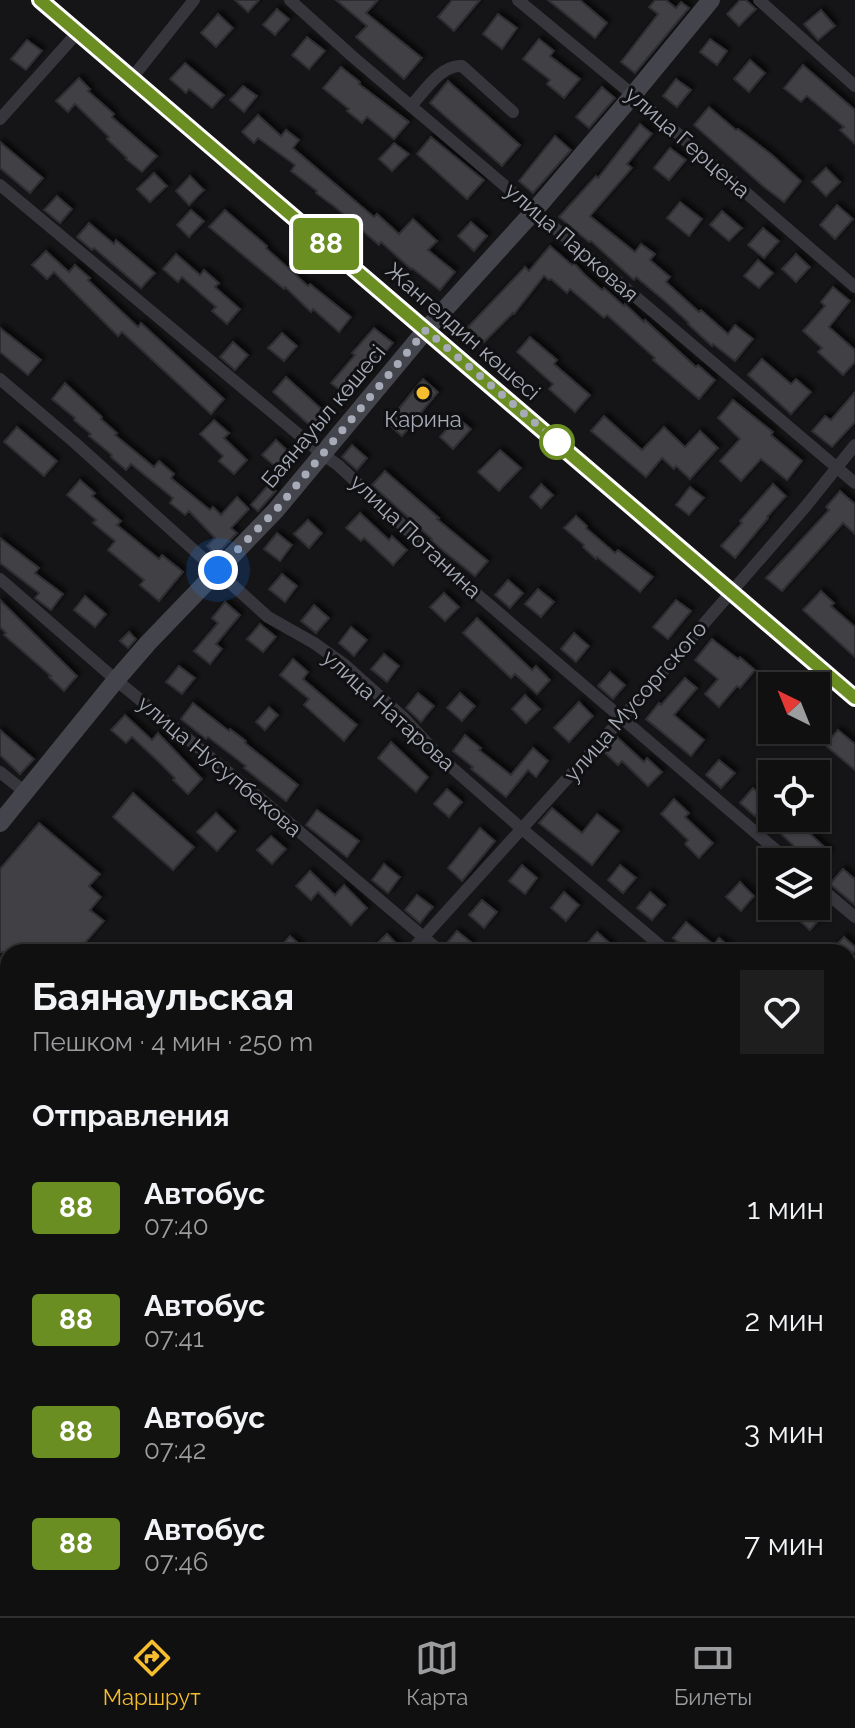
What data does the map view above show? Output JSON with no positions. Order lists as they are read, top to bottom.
{
  "streets": {
    "main road": ["Жангелдин көшесі", "Баянауыл көшесі"],
    "street": [
      "улица Герцена",
      "улица Парковая",
      "улица Потанина",
      "улица Мусоргского",
      "улица Натарова",
      "улица Нусупбекова"
    ]
  },
  "crossings": [
    ["улица Герцена", "Баянауыл көшесі"],
    ["улица Парковая", "Баянауыл көшесі"],
    ["улица Парковая", "улица Мусоргского"],
    ["Жангелдин көшесі", "Баянауыл көшесі"],
    ["Жангелдин көшесі", "улица Мусоргского"],
    ["Баянауыл көшесі", "улица Потанина"],
    ["Баянауыл көшесі", "улица Натарова"],
    ["Баянауыл көшесі", "улица Нусупбекова"],
    ["улица Потанина", "улица Мусоргского"],
    ["улица Мусоргского", "улица Натарова"],
    ["улица Мусоргского", "улица Нусупбекова"]
  ],
  "places": ["Карина"],
  "lines": ["bus line 88"],
  "north": "top left",
  "page": {
    "on_map": "88",
    "heading": [
      ["Баянаульская", "Пешком · 4 мин · 250 m"],
      "Отправления"
    ],
    "list": [
      {
        "mark": "88",
        "name": "Автобус",
        "note": "07:40",
        "value": "1 мин"
      },
      {
        "mark": "88",
        "name": "Автобус",
        "note": "07:41",
        "value": "2 мин"
      },
      {
        "mark": "88",
        "name": "Автобус",
        "note": "07:42",
        "value": "3 мин"
      },
      {
        "mark": "88",
        "name": "Автобус",
        "note": "07:46",
        "value": "7 мин"
      }
    ],
    "tabs": ["Маршрут", "Карта", "Билеты"]
  }
}
